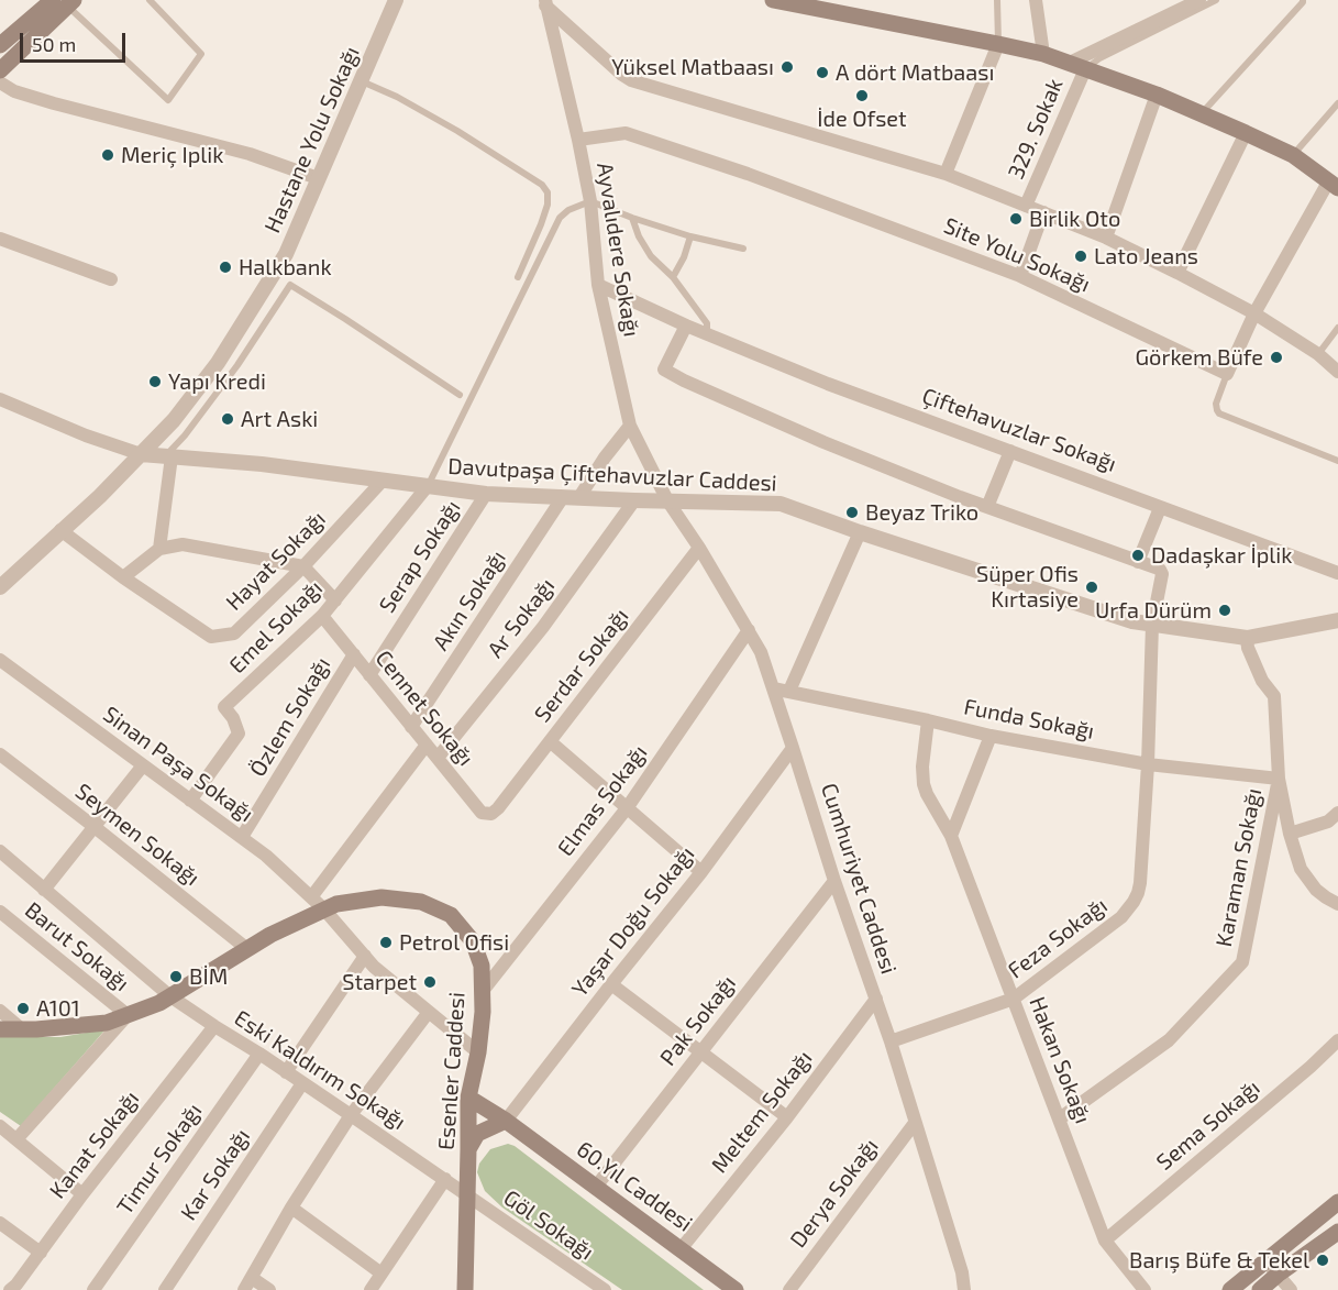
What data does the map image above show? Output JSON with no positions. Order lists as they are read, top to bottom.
{
  "streets": {
    "main road": ["Esenler Caddesi", "60.Yıl Caddesi"],
    "street": [
      "329. Sokak",
      "Hastane Yolu Sokağı",
      "Ayvalıdere Sokağı",
      "Site Yolu Sokağı",
      "Çiftehavuzlar Sokağı",
      "Davutpaşa Çiftehavuzlar Caddesi",
      "Serap Sokağı",
      "Hayat Sokağı",
      "Akın Sokağı",
      "Ar Sokağı",
      "Emel Sokağı",
      "Serdar Sokağı",
      "Cennet Sokağı",
      "Özlem Sokağı",
      "Funda Sokağı",
      "Sinan Paşa Sokağı",
      "Elmas Sokağı",
      "Seymen Sokağı",
      "Karaman Sokağı",
      "Cumhuriyet Caddesi",
      "Yaşar Doğu Sokağı",
      "Feza Sokağı",
      "Barut Sokağı",
      "Pak Sokağı",
      "Hakan Sokağı",
      "Eski Kaldırım Sokağı",
      "Meltem Sokağı",
      "Sema Sokağı",
      "Kanat Sokağı",
      "Timur Sokağı",
      "Kar Sokağı",
      "Derya Sokağı",
      "Göl Sokağı"
    ]
  },
  "crossings": [
    ["Hastane Yolu Sokağı", "Davutpaşa Çiftehavuzlar Caddesi"],
    ["Hastane Yolu Sokağı", "Hayat Sokağı"],
    ["Ayvalıdere Sokağı", "Site Yolu Sokağı"],
    ["Ayvalıdere Sokağı", "Çiftehavuzlar Sokağı"],
    ["Ayvalıdere Sokağı", "Davutpaşa Çiftehavuzlar Caddesi"],
    ["Ayvalıdere Sokağı", "Cumhuriyet Caddesi"],
    ["Davutpaşa Çiftehavuzlar Caddesi", "Serap Sokağı"],
    ["Davutpaşa Çiftehavuzlar Caddesi", "Hayat Sokağı"],
    ["Davutpaşa Çiftehavuzlar Caddesi", "Akın Sokağı"],
    ["Davutpaşa Çiftehavuzlar Caddesi", "Ar Sokağı"],
    ["Davutpaşa Çiftehavuzlar Caddesi", "Emel Sokağı"],
    ["Davutpaşa Çiftehavuzlar Caddesi", "Cumhuriyet Caddesi"],
    ["Davutpaşa Çiftehavuzlar Caddesi", "Feza Sokağı"],
    ["Serap Sokağı", "Cennet Sokağı"],
    ["Akın Sokağı", "Cennet Sokağı"],
    ["Ar Sokağı", "Cennet Sokağı"],
    ["Emel Sokağı", "Cennet Sokağı"],
    ["Emel Sokağı", "Sinan Paşa Sokağı"],
    ["Serdar Sokağı", "Cennet Sokağı"],
    ["Serdar Sokağı", "Cumhuriyet Caddesi"],
    ["Cennet Sokağı", "Özlem Sokağı"],
    ["Özlem Sokağı", "Sinan Paşa Sokağı"],
    ["Funda Sokağı", "Karaman Sokağı"],
    ["Funda Sokağı", "Cumhuriyet Caddesi"],
    ["Funda Sokağı", "Feza Sokağı"],
    ["Funda Sokağı", "Hakan Sokağı"],
    ["Sinan Paşa Sokağı", "Esenler Caddesi"],
    ["Elmas Sokağı", "Cumhuriyet Caddesi"],
    ["Elmas Sokağı", "Esenler Caddesi"],
    ["Seymen Sokağı", "Esenler Caddesi"],
    ["Karaman Sokağı", "Hakan Sokağı"],
    ["Cumhuriyet Caddesi", "Yaşar Doğu Sokağı"],
    ["Cumhuriyet Caddesi", "Feza Sokağı"],
    ["Cumhuriyet Caddesi", "Pak Sokağı"],
    ["Cumhuriyet Caddesi", "Meltem Sokağı"],
    ["Cumhuriyet Caddesi", "Derya Sokağı"],
    ["Yaşar Doğu Sokağı", "60.Yıl Caddesi"],
    ["Feza Sokağı", "Hakan Sokağı"],
    ["Barut Sokağı", "Esenler Caddesi"],
    ["Pak Sokağı", "60.Yıl Caddesi"],
    ["Hakan Sokağı", "Sema Sokağı"],
    ["Eski Kaldırım Sokağı", "Esenler Caddesi"],
    ["Eski Kaldırım Sokağı", "Kanat Sokağı"],
    ["Eski Kaldırım Sokağı", "Timur Sokağı"],
    ["Eski Kaldırım Sokağı", "Kar Sokağı"],
    ["Eski Kaldırım Sokağı", "Göl Sokağı"],
    ["Esenler Caddesi", "60.Yıl Caddesi"],
    ["Esenler Caddesi", "Göl Sokağı"],
    ["Meltem Sokağı", "60.Yıl Caddesi"]
  ],
  "places": [
    "Yüksel Matbaası",
    "A dört Matbaası",
    "İde Ofset",
    "Meriç Iplik",
    "Birlik Oto",
    "Lato Jeans",
    "Halkbank",
    "Görkem Büfe",
    "Yapı Kredi",
    "Art Aski",
    "Beyaz Triko",
    "Dadaşkar İplik",
    "Süper Ofis Kırtasiye",
    "Urfa Dürüm",
    "Petrol Ofisi",
    "BİM",
    "Starpet",
    "A101",
    "Barış Büfe & Tekel"
  ],
  "scale_bar": "50 m"
}
